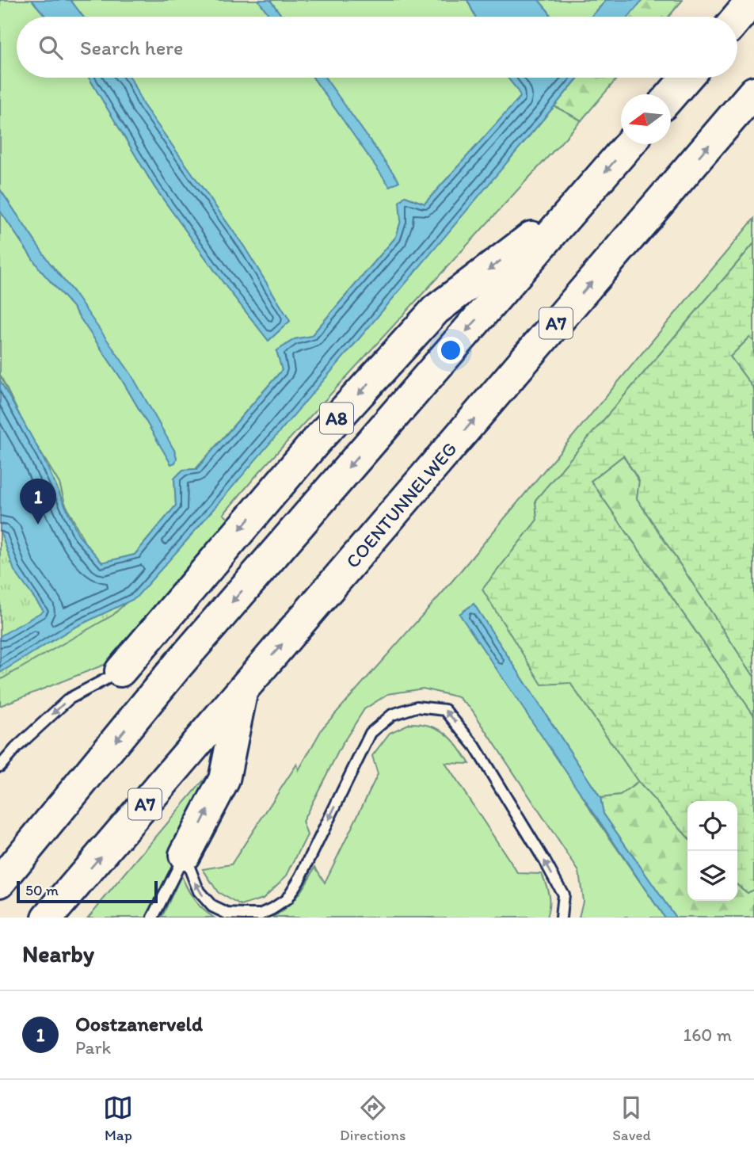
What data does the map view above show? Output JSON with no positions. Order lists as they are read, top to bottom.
{
  "streets": {
    "highway": ["A7", "A8", "COENTUNNELWEG"]
  },
  "scale_bar": "50 m",
  "north": "left",
  "page": {
    "search": "Search here",
    "pins": "1",
    "scale": "50 m",
    "heading": "Nearby",
    "list": [
      {
        "mark": "1",
        "name": "Oostzanerveld",
        "note": "Park",
        "value": "160 m"
      }
    ],
    "nav": ["Map", "Directions", "Saved"]
  }
}
